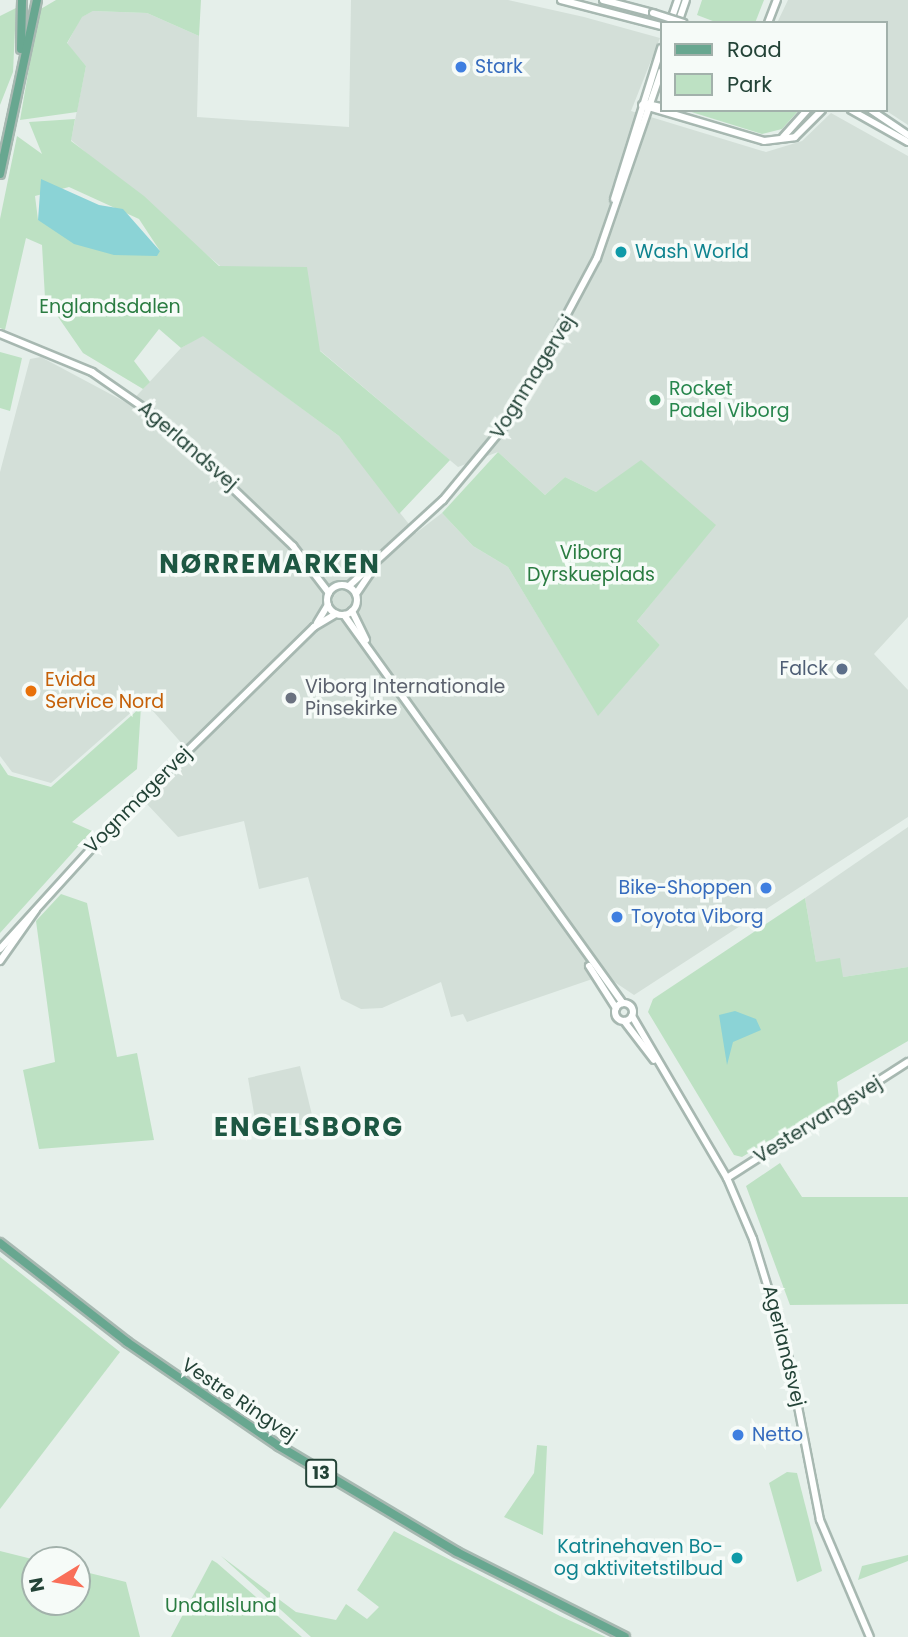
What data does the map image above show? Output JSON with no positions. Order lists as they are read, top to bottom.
{
  "streets": {
    "main road": ["Vestre Ringvej", "13"],
    "street": ["Vognmagervej", "Agerlandsvej", "Vestervangsvej"]
  },
  "crossings": [
    ["Vognmagervej", "Agerlandsvej"],
    ["Agerlandsvej", "Vestervangsvej"]
  ],
  "districts": ["NØRREMARKEN", "ENGELSBORG"],
  "parks": ["Englandsdalen", "Viborg Dyrskueplads", "Undallslund"],
  "places": [
    "Stark",
    "Wash World",
    "Rocket Padel Viborg",
    "Falck",
    "Evida Service Nord",
    "Viborg Internationale Pinsekirke",
    "Bike-Shoppen",
    "Toyota Viborg",
    "Netto",
    "Katrinehaven Bo- og aktivitetstilbud"
  ],
  "legend": ["Road", "Park"],
  "north": "left"
}
